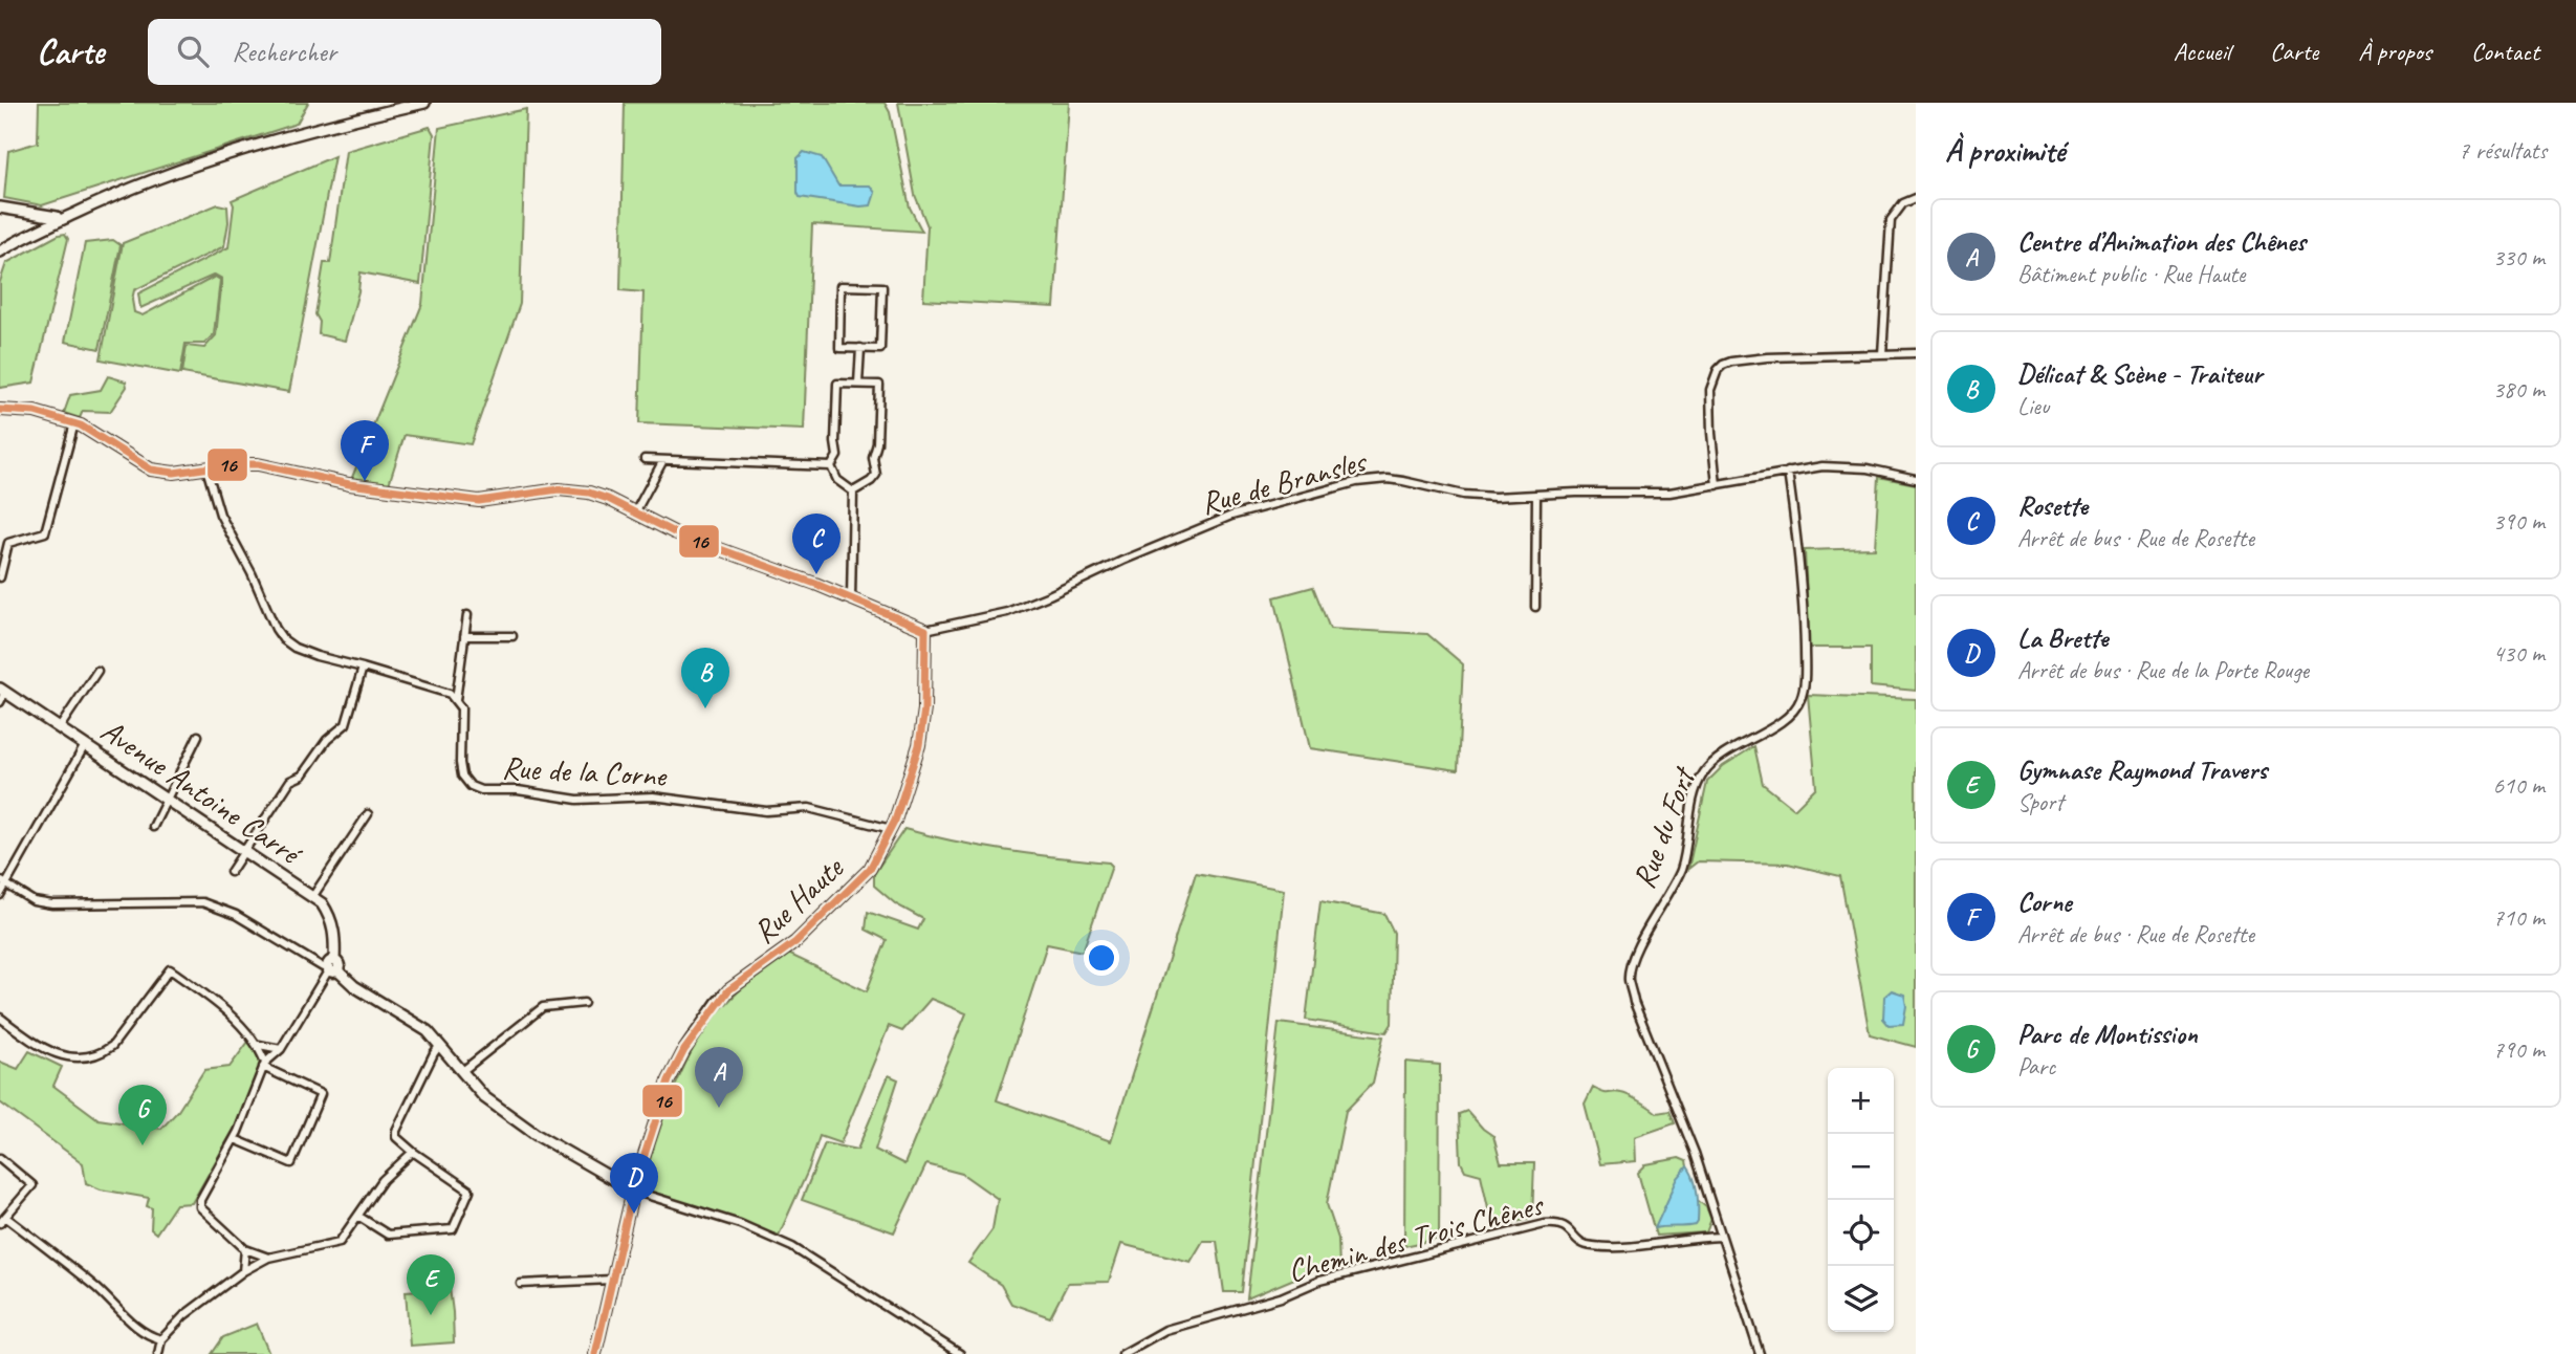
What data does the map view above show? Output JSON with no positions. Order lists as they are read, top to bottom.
{
  "streets": {
    "street": [
      "Rue de Bransles",
      "Rue de la Corne",
      "Avenue Antoine Carré",
      "Rue du Fort",
      "Rue Haute",
      "Chemin des Trois Chênes"
    ]
  },
  "crossings": [
    ["Rue de Bransles", "Rue du Fort"],
    ["Rue de Bransles", "Rue Haute"],
    ["Rue de la Corne", "Rue Haute"],
    ["Rue du Fort", "Chemin des Trois Chênes"]
  ],
  "lines": ["transit line 16"],
  "page": {
    "header": "Carte",
    "search": "Rechercher",
    "nav": [
      "Accueil",
      "Carte",
      "À propos",
      "Contact"
    ],
    "heading": ["À proximité", "7 résultats"],
    "list": [
      {
        "mark": "A",
        "name": "Centre d’Animation des Chênes",
        "note": "Bâtiment public · Rue Haute",
        "value": "330 m"
      },
      {
        "mark": "B",
        "name": "Délicat & Scène - Traiteur",
        "note": "Lieu",
        "value": "380 m"
      },
      {
        "mark": "C",
        "name": "Rosette",
        "note": "Arrêt de bus · Rue de Rosette",
        "value": "390 m"
      },
      {
        "mark": "D",
        "name": "La Brette",
        "note": "Arrêt de bus · Rue de la Porte Rouge",
        "value": "430 m"
      },
      {
        "mark": "E",
        "name": "Gymnase Raymond Travers",
        "note": "Sport",
        "value": "610 m"
      },
      {
        "mark": "F",
        "name": "Corne",
        "note": "Arrêt de bus · Rue de Rosette",
        "value": "710 m"
      },
      {
        "mark": "G",
        "name": "Parc de Montission",
        "note": "Parc",
        "value": "790 m"
      }
    ],
    "pins": [
      "F",
      "C",
      "B",
      "A",
      "G",
      "D",
      "E"
    ],
    "map_buttons": ["+", "−"]
  }
}
